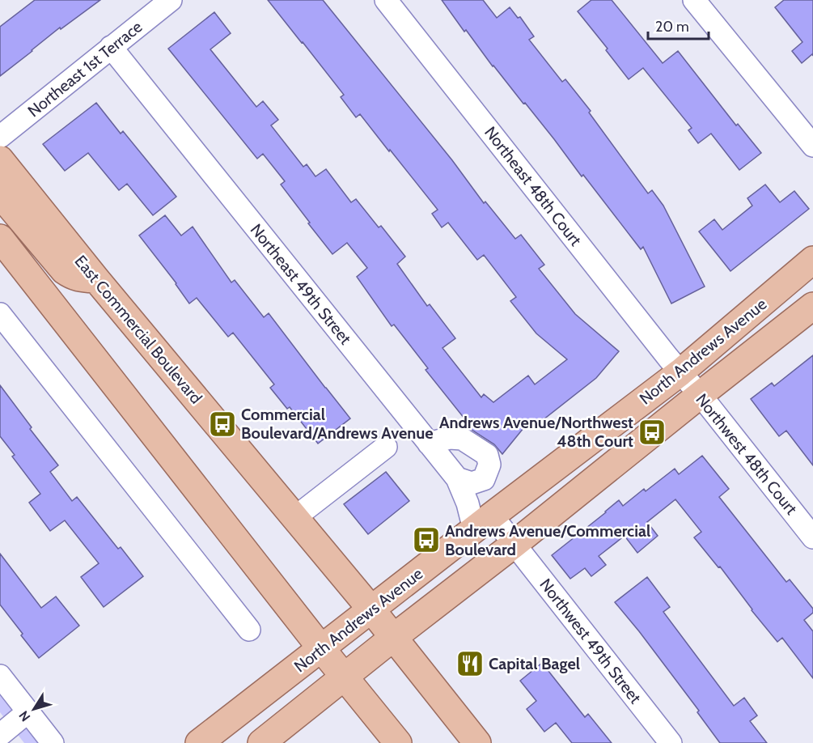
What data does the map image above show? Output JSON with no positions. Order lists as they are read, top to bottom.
{
  "streets": {
    "main road": ["East Commercial Boulevard", "North Andrews Avenue"],
    "street": [
      "Northeast 1st Terrace",
      "Northeast 48th Court",
      "Northeast 49th Street",
      "Northwest 48th Court",
      "Northwest 49th Street"
    ]
  },
  "crossings": [
    ["Northeast 1st Terrace", "Northeast 49th Street"],
    ["Northeast 48th Court", "North Andrews Avenue"],
    ["Northeast 48th Court", "Northwest 48th Court"],
    ["Northeast 49th Street", "North Andrews Avenue"],
    ["Northeast 49th Street", "Northwest 49th Street"],
    ["East Commercial Boulevard", "North Andrews Avenue"],
    ["North Andrews Avenue", "Northwest 48th Court"],
    ["North Andrews Avenue", "Northwest 49th Street"]
  ],
  "places": {
    "bus stop": ["Commercial Boulevard/Andrews Avenue", "Andrews Avenue/Northwest 48th Court", "Andrews Avenue/Commercial Boulevard"],
    "restaurant": ["Capital Bagel"]
  },
  "scale_bar": "20 m",
  "north": "bottom left"
}
